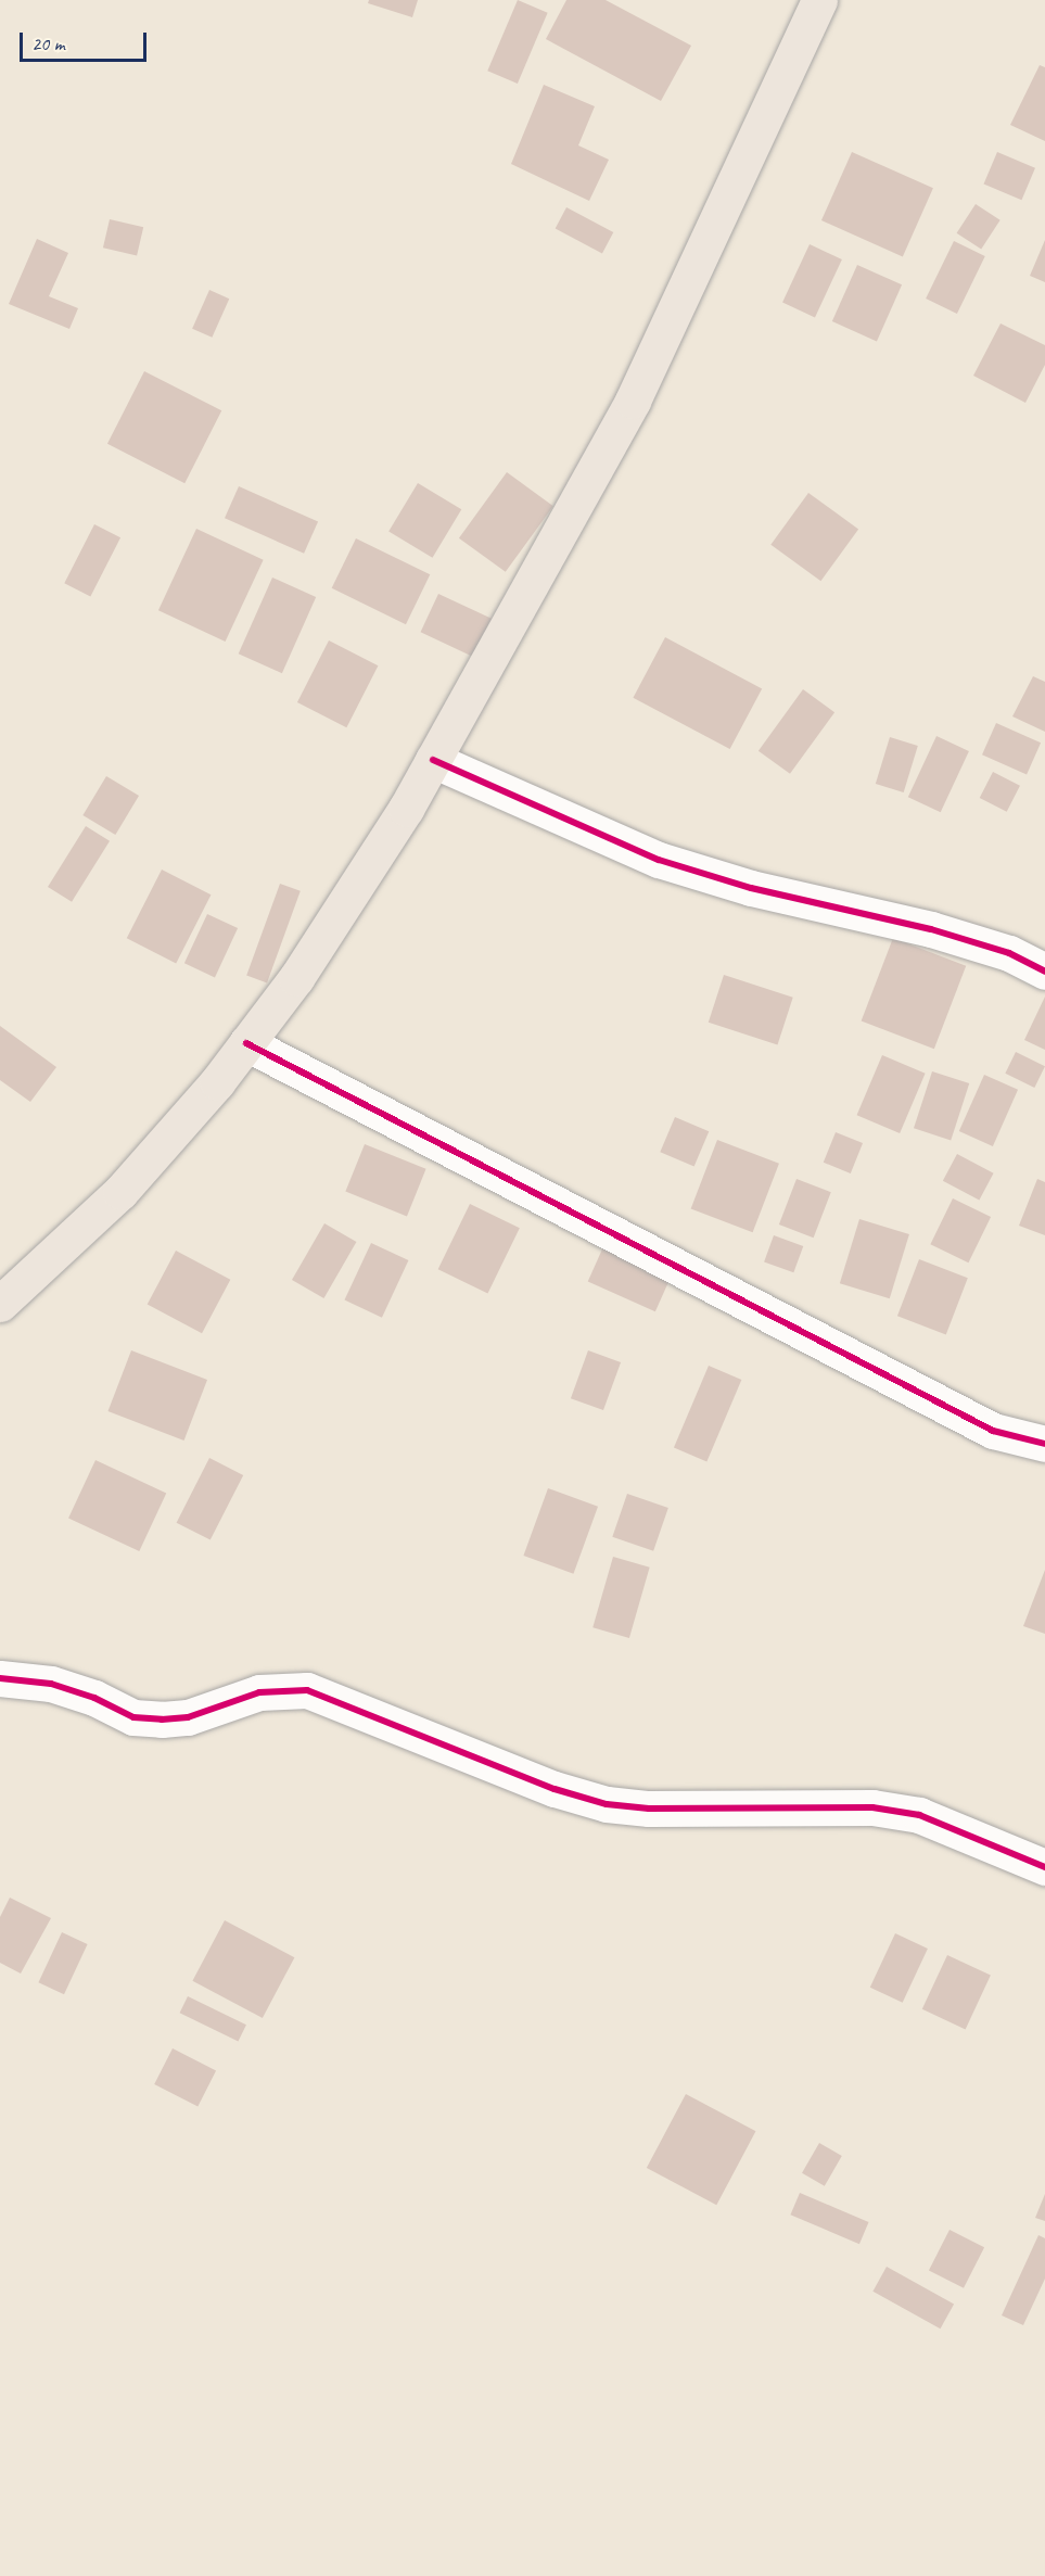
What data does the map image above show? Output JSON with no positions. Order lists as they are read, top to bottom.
{
  "scale_bar": "20 m"
}
